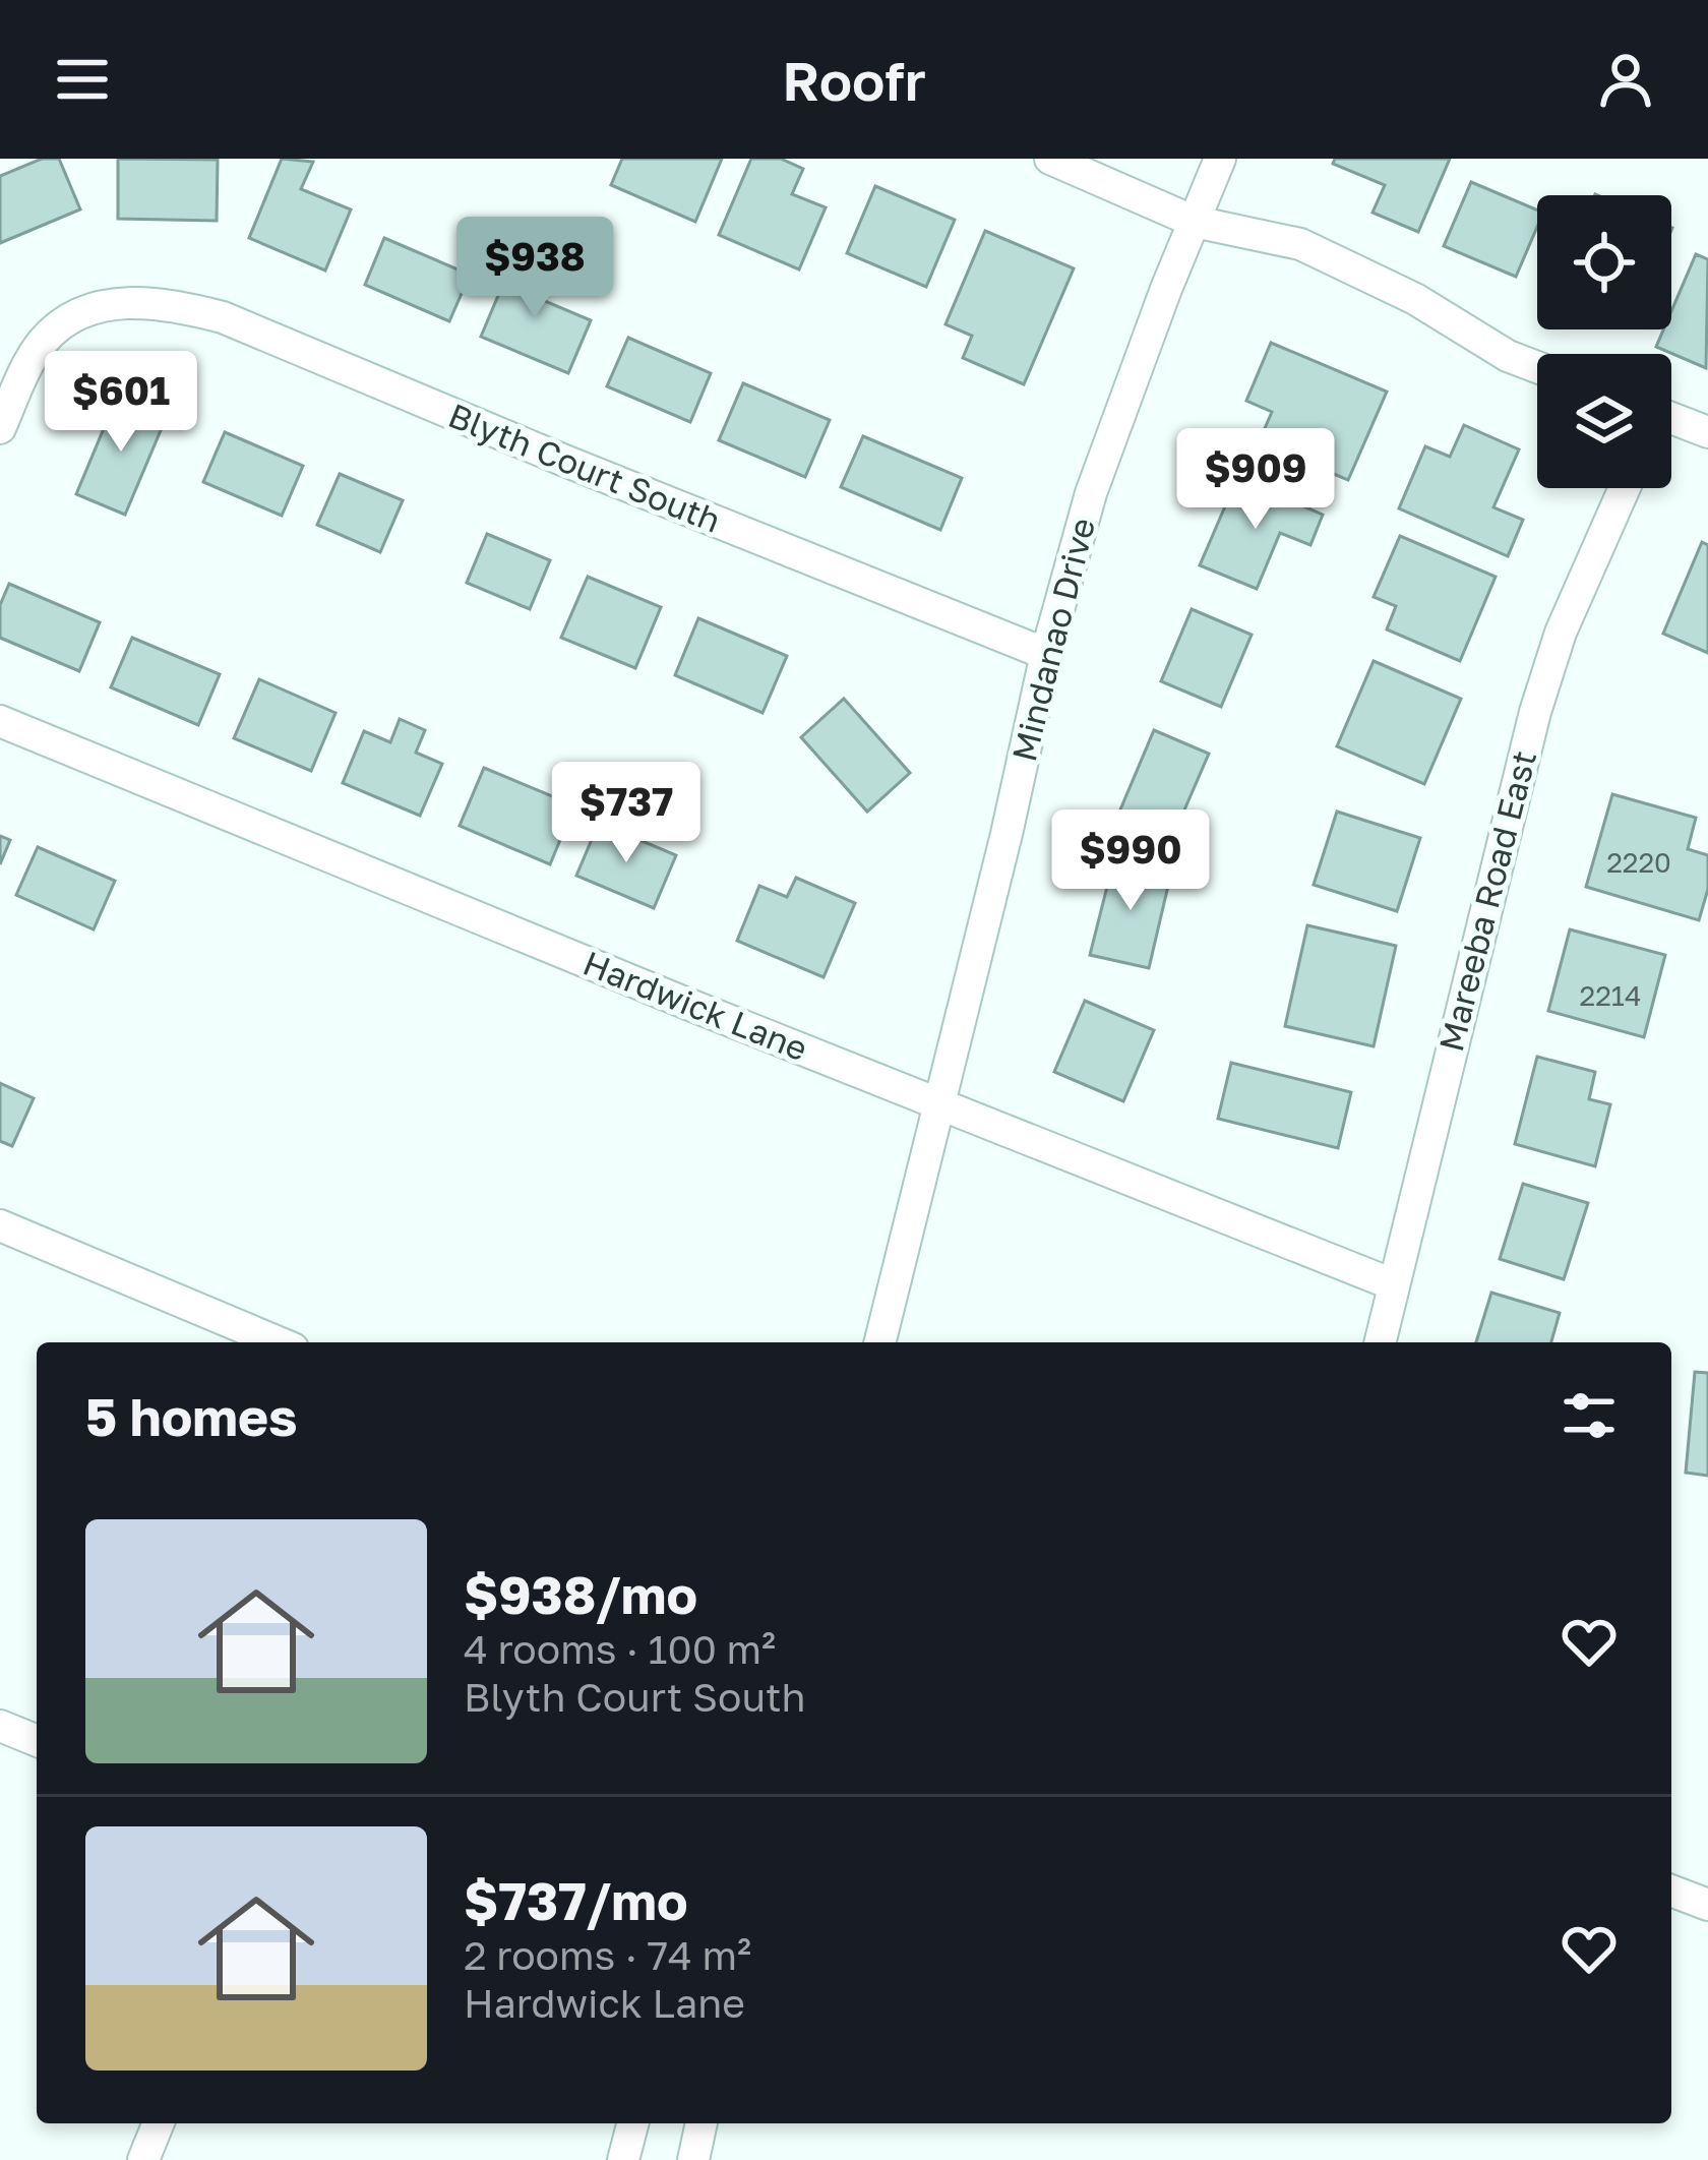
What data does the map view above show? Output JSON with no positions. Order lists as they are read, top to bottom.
{
  "streets": {
    "street": [
      "Blyth Court South",
      "Mindanao Drive",
      "Mareeba Road East",
      "Hardwick Lane"
    ]
  },
  "crossings": [
    ["Blyth Court South", "Mindanao Drive"],
    ["Mindanao Drive", "Hardwick Lane"],
    ["Mareeba Road East", "Hardwick Lane"]
  ],
  "house_numbers": ["2220", "2214"],
  "page": {
    "header": "Roofr",
    "price": [
      "$938",
      "$601",
      "$909",
      "$737",
      "$990"
    ],
    "heading": "5 homes",
    "list": [
      {
        "name": "$938/mo",
        "note": "4 rooms · 100 m² · Blyth Court South"
      },
      {
        "name": "$737/mo",
        "note": "2 rooms · 74 m² · Hardwick Lane"
      }
    ]
  }
}
